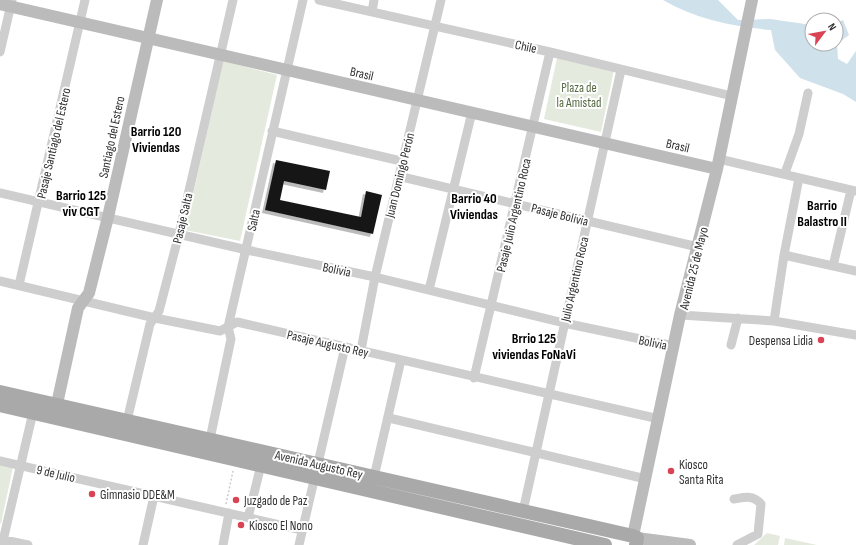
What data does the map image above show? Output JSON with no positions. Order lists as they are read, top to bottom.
{
  "streets": {
    "main road": ["Avenida Augusto Rey"],
    "street": [
      "Chile",
      "Brasil",
      "Santiago del Estero",
      "Pasaje Santiago del Estero",
      "Juan Domingo Perón",
      "Pasaje Bolivia",
      "Pasaje Julio Argentino Roca",
      "Pasaje Salta",
      "Salta",
      "Avenida 25 de Mayo",
      "Bolivia",
      "Julio Argentino Roca",
      "Pasaje Augusto Rey",
      "9 de Julio"
    ]
  },
  "crossings": [
    ["Chile", "Juan Domingo Perón"],
    ["Chile", "Pasaje Julio Argentino Roca"],
    ["Chile", "Avenida 25 de Mayo"],
    ["Chile", "Julio Argentino Roca"],
    ["Brasil", "Santiago del Estero"],
    ["Brasil", "Pasaje Santiago del Estero"],
    ["Brasil", "Juan Domingo Perón"],
    ["Brasil", "Pasaje Julio Argentino Roca"],
    ["Brasil", "Pasaje Salta"],
    ["Brasil", "Salta"],
    ["Brasil", "Avenida 25 de Mayo"],
    ["Brasil", "Julio Argentino Roca"],
    ["Santiago del Estero", "Bolivia"],
    ["Santiago del Estero", "Pasaje Augusto Rey"],
    ["Santiago del Estero", "Avenida Augusto Rey"],
    ["Pasaje Santiago del Estero", "Bolivia"],
    ["Pasaje Santiago del Estero", "Pasaje Augusto Rey"],
    ["Juan Domingo Perón", "Pasaje Bolivia"],
    ["Juan Domingo Perón", "Bolivia"],
    ["Juan Domingo Perón", "Pasaje Augusto Rey"],
    ["Pasaje Bolivia", "Pasaje Julio Argentino Roca"],
    ["Pasaje Bolivia", "Avenida 25 de Mayo"],
    ["Pasaje Bolivia", "Julio Argentino Roca"],
    ["Pasaje Julio Argentino Roca", "Bolivia"],
    ["Pasaje Julio Argentino Roca", "Pasaje Augusto Rey"],
    ["Pasaje Salta", "Bolivia"],
    ["Pasaje Salta", "Pasaje Augusto Rey"],
    ["Pasaje Salta", "Avenida Augusto Rey"],
    ["Salta", "Bolivia"],
    ["Salta", "Pasaje Augusto Rey"],
    ["Salta", "Avenida Augusto Rey"],
    ["Avenida 25 de Mayo", "Bolivia"],
    ["Avenida 25 de Mayo", "Pasaje Augusto Rey"],
    ["Avenida 25 de Mayo", "Avenida Augusto Rey"],
    ["Bolivia", "Julio Argentino Roca"],
    ["Julio Argentino Roca", "Pasaje Augusto Rey"],
    ["Julio Argentino Roca", "Avenida Augusto Rey"]
  ],
  "districts": [
    "Barrio 120 Viviendas",
    "Barrio 125 viv CGT",
    "Barrio 40 Viviendas",
    "Barrio Balastro II",
    "Brrio 125 viviendas FoNaVi"
  ],
  "parks": ["Plaza de la Amistad"],
  "places": [
    "Despensa Lidia",
    "Kiosco Santa Rita",
    "Gimnasio DDE&M",
    "Juzgado de Paz",
    "Kiosco El Nono"
  ],
  "north": "top right"
}
